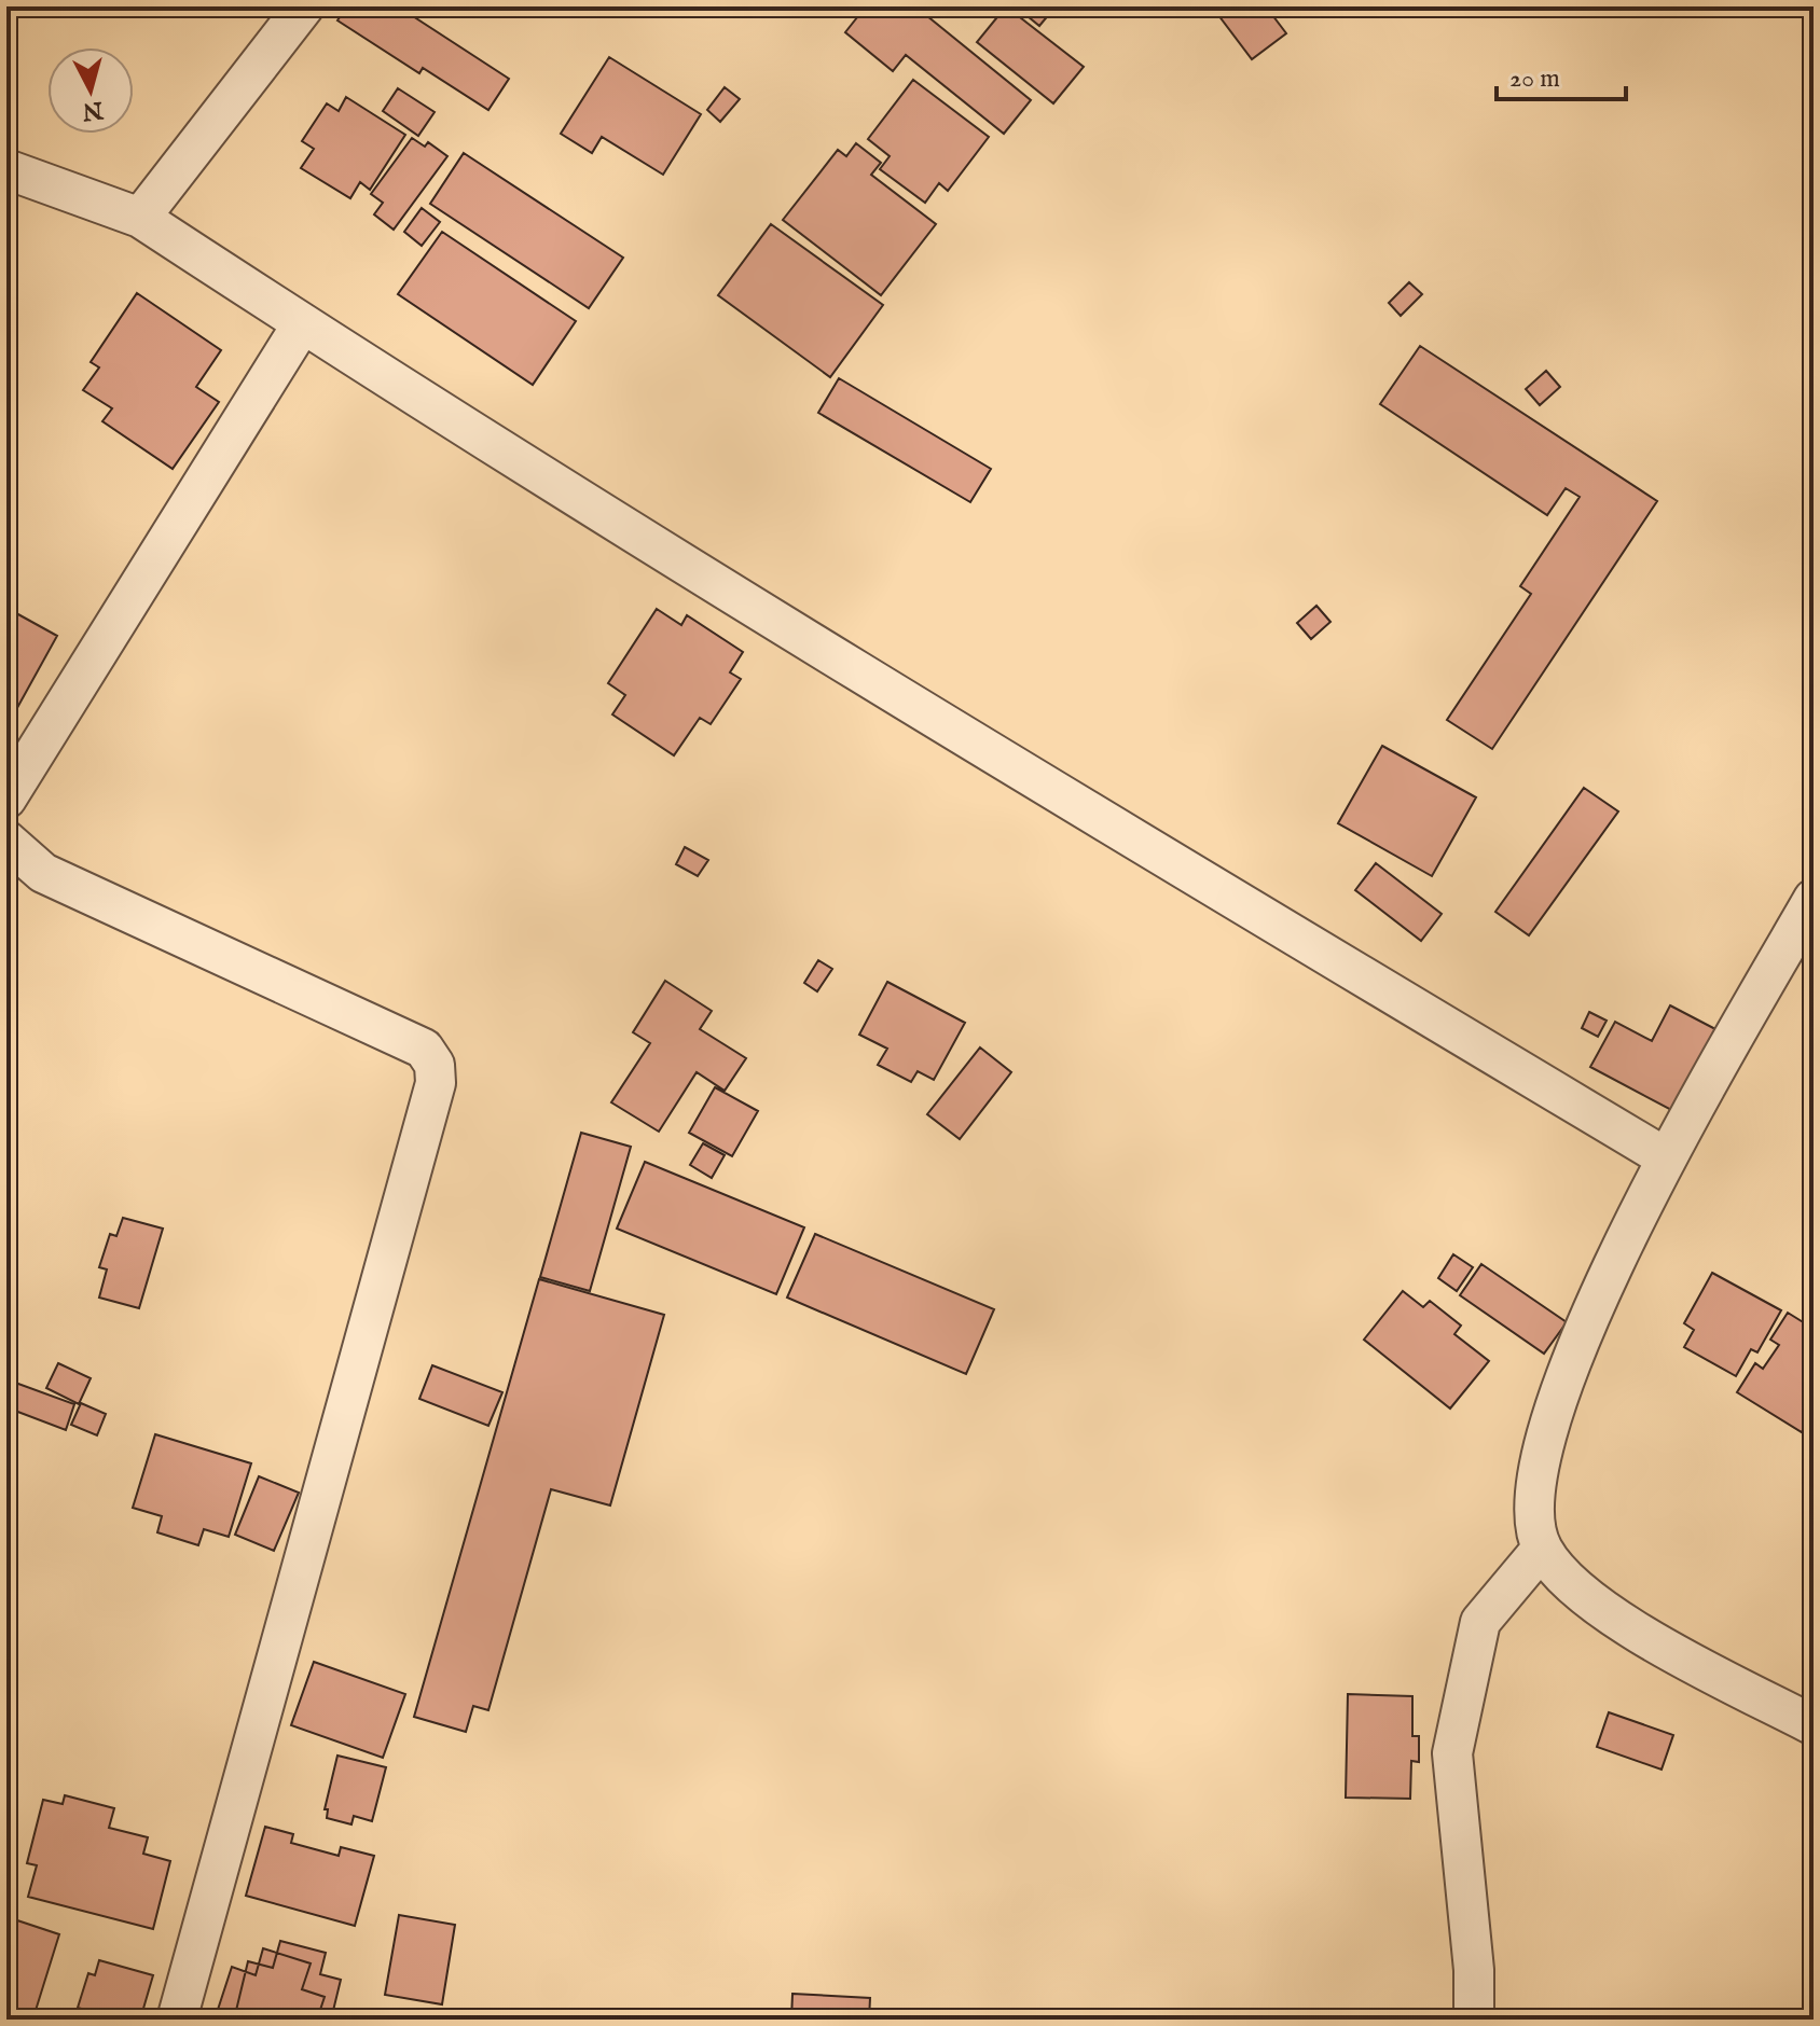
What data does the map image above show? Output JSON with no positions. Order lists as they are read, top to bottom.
{
  "scale_bar": "20 m",
  "north": "bottom"
}
